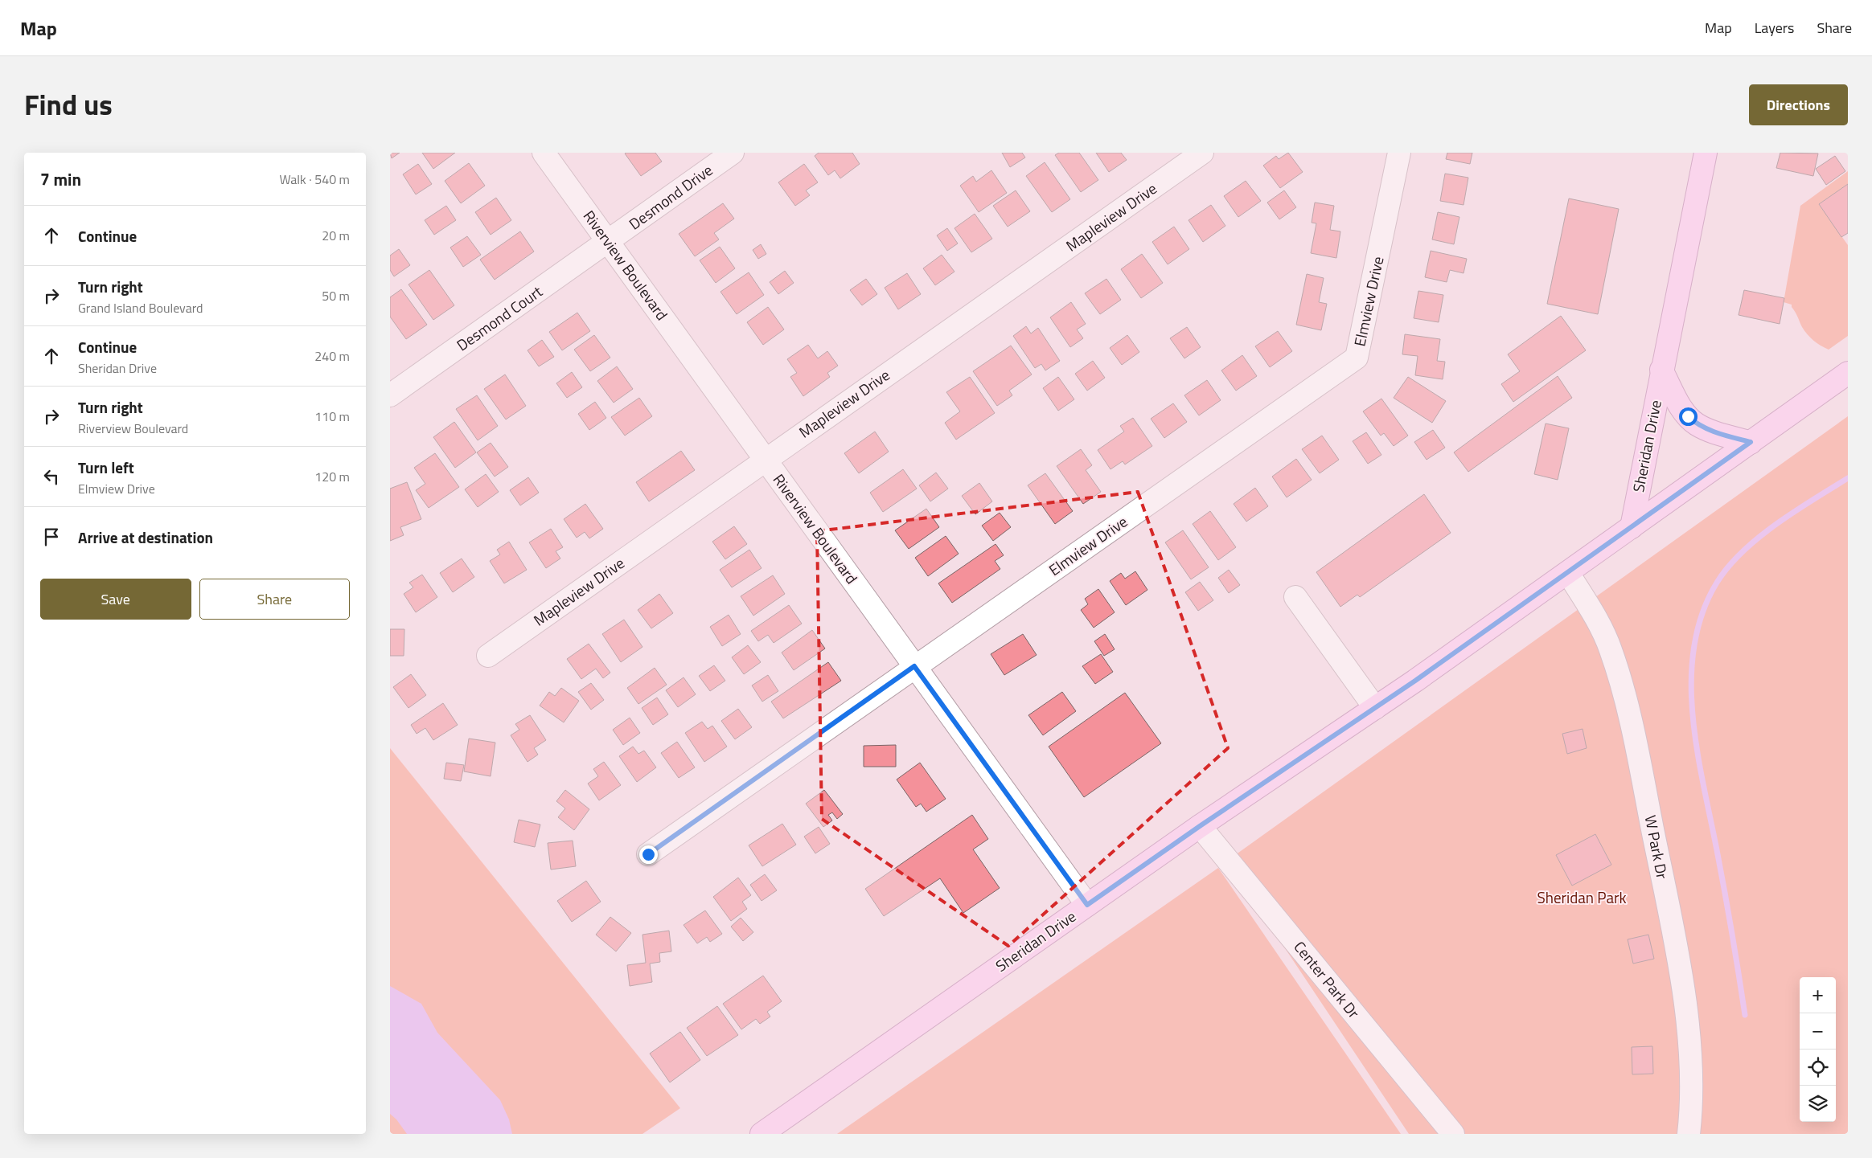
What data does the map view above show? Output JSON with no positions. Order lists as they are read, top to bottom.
{
  "streets": {
    "main road": ["Sheridan Drive"],
    "street": [
      "Desmond Drive",
      "Mapleview Drive",
      "Riverview Boulevard",
      "Elmview Drive",
      "Desmond Court",
      "W Park Dr",
      "Center Park Dr"
    ]
  },
  "crossings": [
    ["Desmond Drive", "Riverview Boulevard"],
    ["Desmond Drive", "Desmond Court"],
    ["Mapleview Drive", "Riverview Boulevard"],
    ["Riverview Boulevard", "Elmview Drive"],
    ["Riverview Boulevard", "Desmond Court"],
    ["Riverview Boulevard", "Sheridan Drive"],
    ["Sheridan Drive", "W Park Dr"],
    ["Sheridan Drive", "Center Park Dr"]
  ],
  "parks": ["Sheridan Park"],
  "page": {
    "header": "Map",
    "nav": ["Map", "Layers", "Share"],
    "title": "Find us",
    "buttons": [
      "Directions",
      ["Save", "Share"]
    ],
    "heading": ["7 min", "Walk · 540 m"],
    "list": [
      ["Continue", "20 m"],
      ["Turn right", "Grand Island Boulevard", "50 m"],
      ["Continue", "Sheridan Drive", "240 m"],
      ["Turn right", "Riverview Boulevard", "110 m"],
      ["Turn left", "Elmview Drive", "120 m"],
      "Arrive at destination"
    ],
    "map_buttons": ["+", "−"]
  }
}
